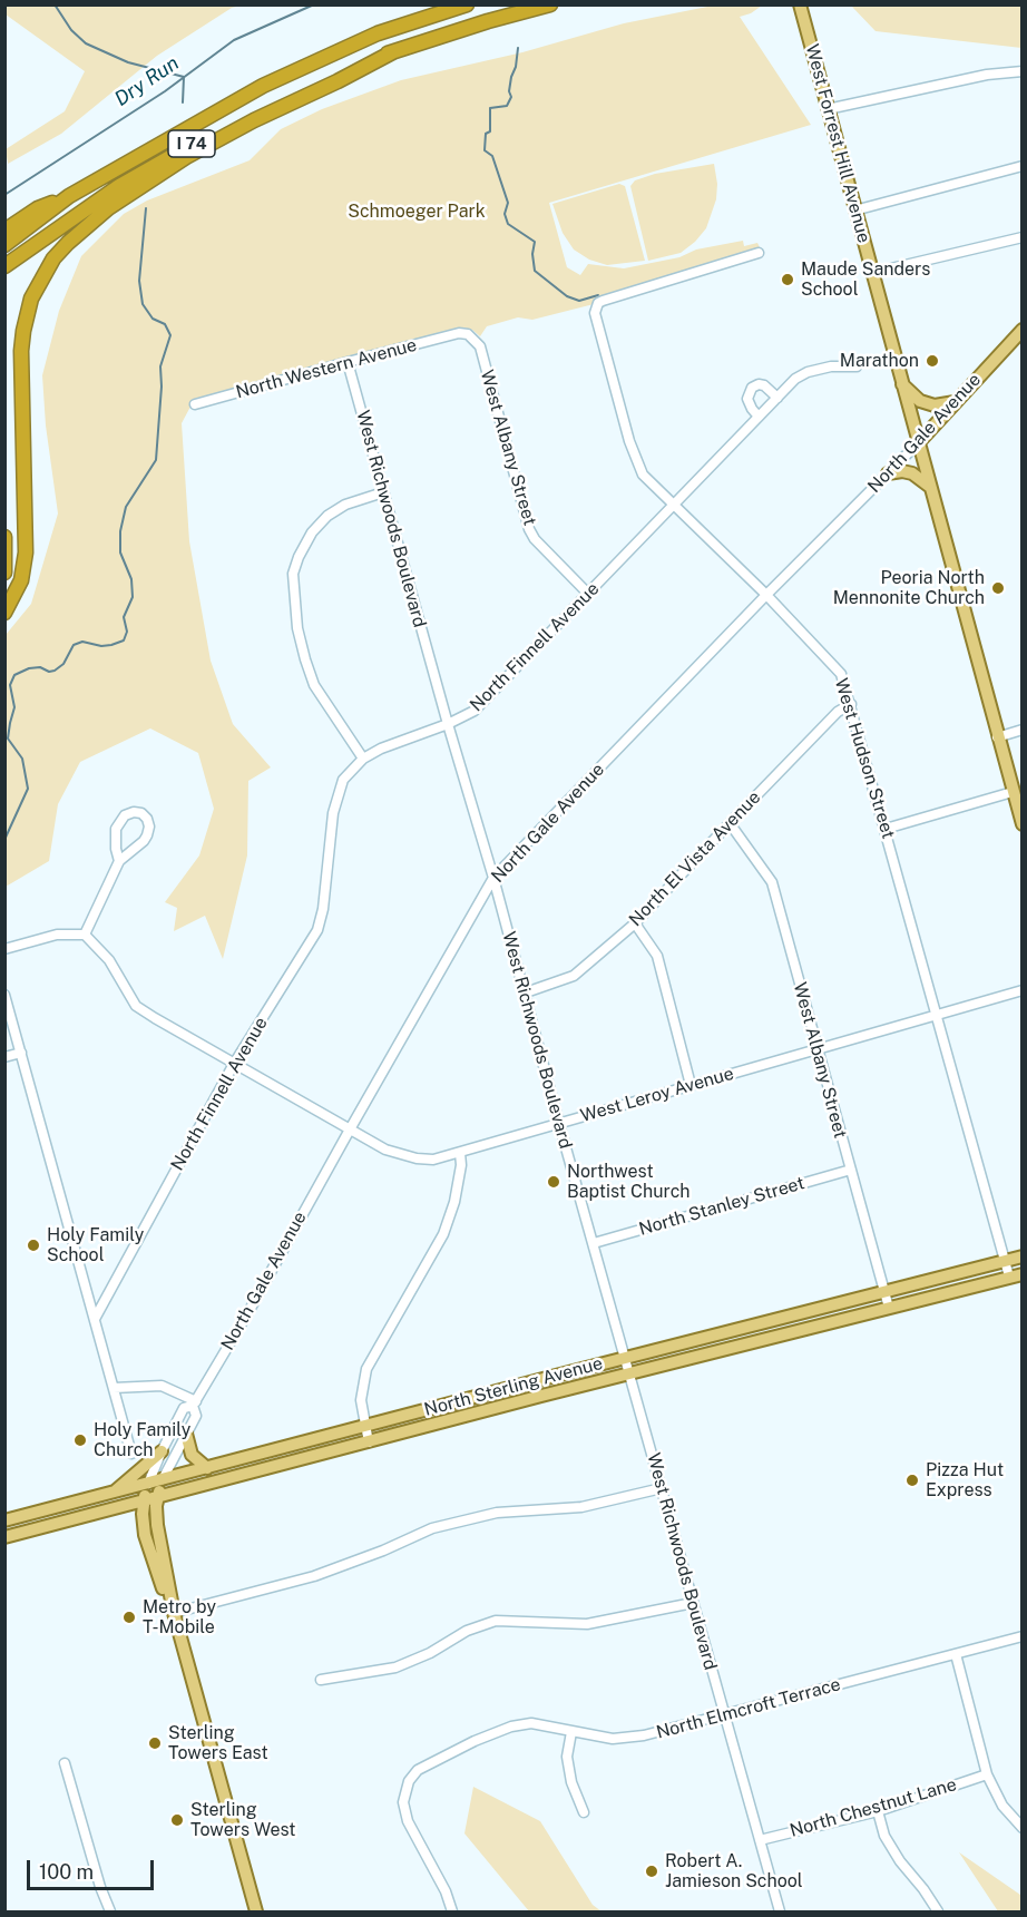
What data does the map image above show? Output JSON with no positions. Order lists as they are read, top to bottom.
{
  "streets": {
    "highway": ["I 74"],
    "main road": ["West Forrest Hill Avenue", "North Gale Avenue", "North Sterling Avenue"],
    "street": [
      "North Western Avenue",
      "West Albany Street",
      "West Richwoods Boulevard",
      "North Finnell Avenue",
      "West Hudson Street",
      "North El Vista Avenue",
      "West Leroy Avenue",
      "North Stanley Street",
      "North Elmcroft Terrace",
      "North Chestnut Lane"
    ]
  },
  "crossings": [
    ["West Forrest Hill Avenue", "North Gale Avenue"],
    ["North Western Avenue", "West Albany Street"],
    ["North Western Avenue", "West Richwoods Boulevard"],
    ["North Gale Avenue", "West Richwoods Boulevard"],
    ["North Gale Avenue", "West Hudson Street"],
    ["North Gale Avenue", "West Leroy Avenue"],
    ["North Gale Avenue", "North Sterling Avenue"],
    ["West Albany Street", "North Finnell Avenue"],
    ["West Albany Street", "North El Vista Avenue"],
    ["West Albany Street", "West Leroy Avenue"],
    ["West Albany Street", "North Stanley Street"],
    ["West Albany Street", "North Sterling Avenue"],
    ["West Richwoods Boulevard", "North Finnell Avenue"],
    ["West Richwoods Boulevard", "North El Vista Avenue"],
    ["West Richwoods Boulevard", "West Leroy Avenue"],
    ["West Richwoods Boulevard", "North Stanley Street"],
    ["West Richwoods Boulevard", "North Sterling Avenue"],
    ["West Richwoods Boulevard", "North Elmcroft Terrace"],
    ["West Richwoods Boulevard", "North Chestnut Lane"],
    ["North Finnell Avenue", "West Hudson Street"],
    ["North Finnell Avenue", "West Leroy Avenue"],
    ["West Hudson Street", "North El Vista Avenue"],
    ["West Hudson Street", "West Leroy Avenue"],
    ["West Hudson Street", "North Sterling Avenue"]
  ],
  "water": ["Dry Run"],
  "parks": ["Schmoeger Park"],
  "places": [
    "Maude Sanders School",
    "Marathon",
    "Peoria North Mennonite Church",
    "Northwest Baptist Church",
    "Holy Family School",
    "Holy Family Church",
    "Pizza Hut Express",
    "Metro by T-Mobile",
    "Sterling Towers East",
    "Sterling Towers West",
    "Robert A. Jamieson School"
  ],
  "scale_bar": "100 m"
}
